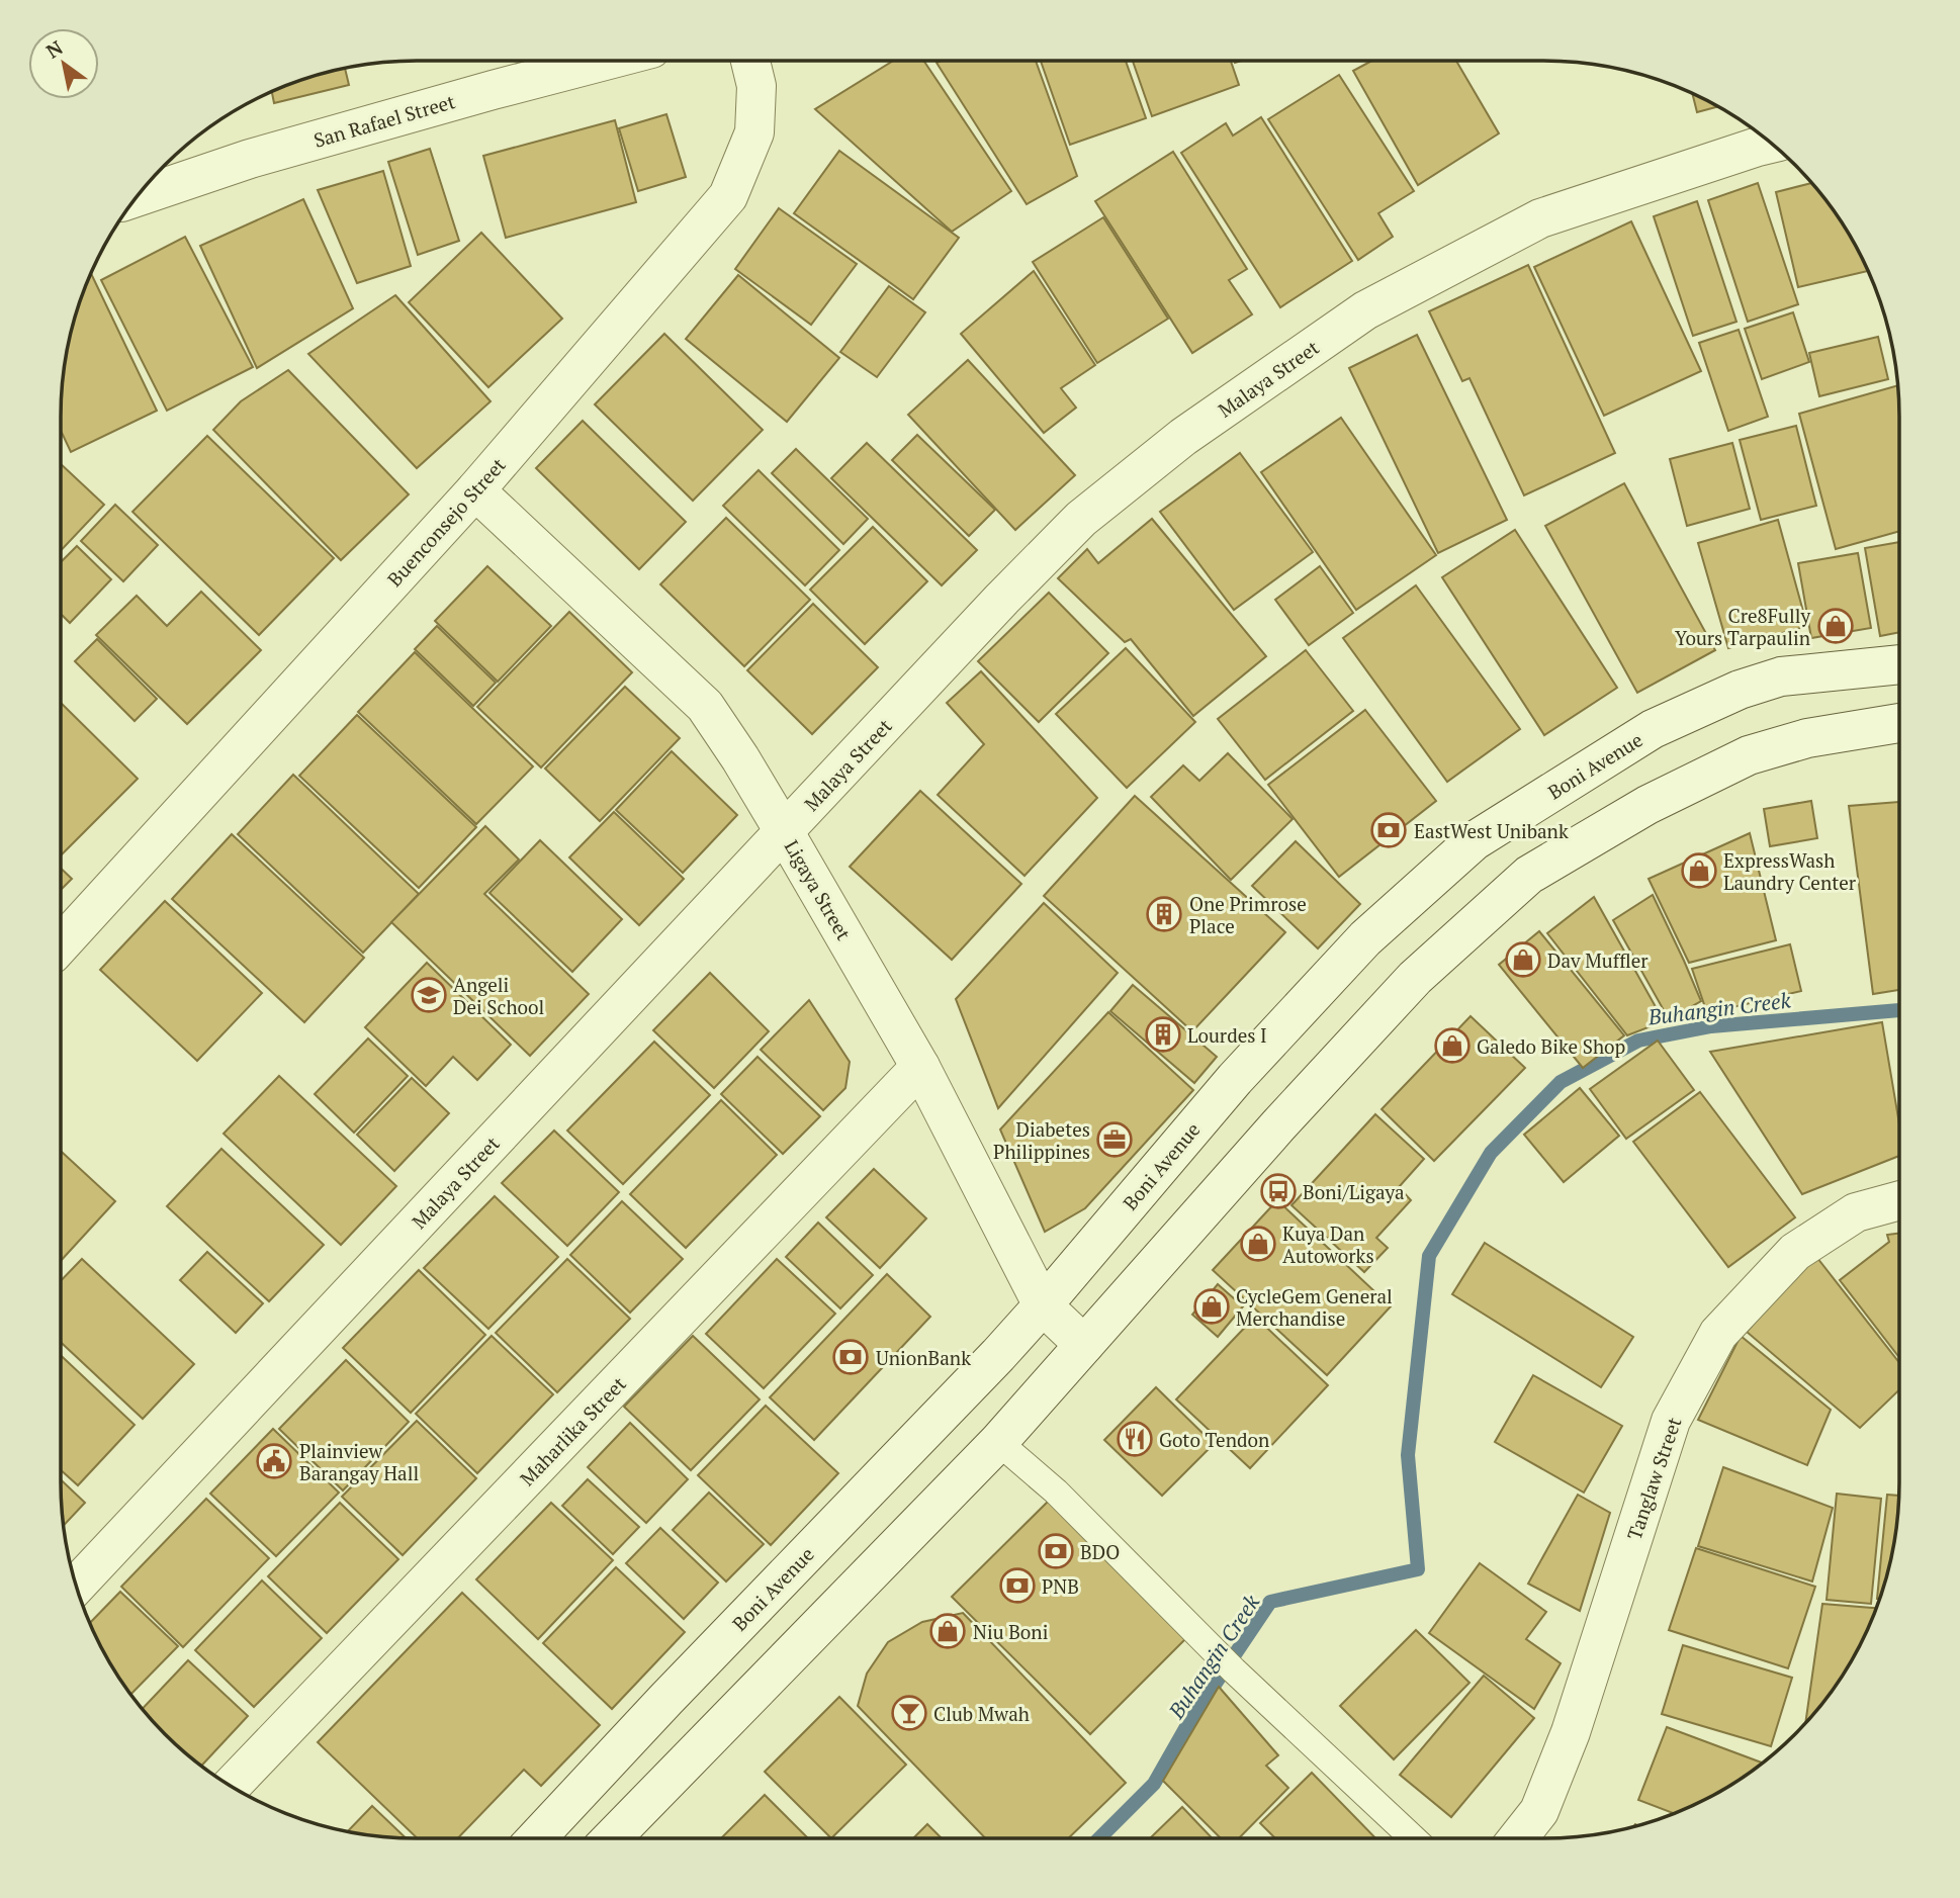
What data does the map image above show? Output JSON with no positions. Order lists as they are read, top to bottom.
{
  "streets": {
    "street": [
      "San Rafael Street",
      "Malaya Street",
      "Buenconsejo Street",
      "Boni Avenue",
      "Ligaya Street",
      "Maharlika Street",
      "Tanglaw Street"
    ]
  },
  "crossings": [
    ["Malaya Street", "Ligaya Street"],
    ["Buenconsejo Street", "Ligaya Street"],
    ["Boni Avenue", "Ligaya Street"],
    ["Ligaya Street", "Maharlika Street"]
  ],
  "water": ["Buhangin Creek"],
  "places": {
    "shop": [
      "Cre8Fully Yours Tarpaulin",
      "ExpressWash Laundry Center",
      "Dav Muffler",
      "Galedo Bike Shop",
      "Kuya Dan Autoworks",
      "CycleGem General Merchandise",
      "Niu Boni"
    ],
    "bank": [
      "EastWest Unibank",
      "UnionBank",
      "BDO",
      "PNB"
    ],
    "building": ["One Primrose Place", "Lourdes I"],
    "school or university": ["Angeli Dei School"],
    "office": ["Diabetes Philippines"],
    "bus stop": ["Boni/Ligaya"],
    "restaurant": ["Goto Tendon"],
    "public building": ["Plainview Barangay Hall"],
    "bar": ["Club Mwah"]
  },
  "north": "top left"
}
